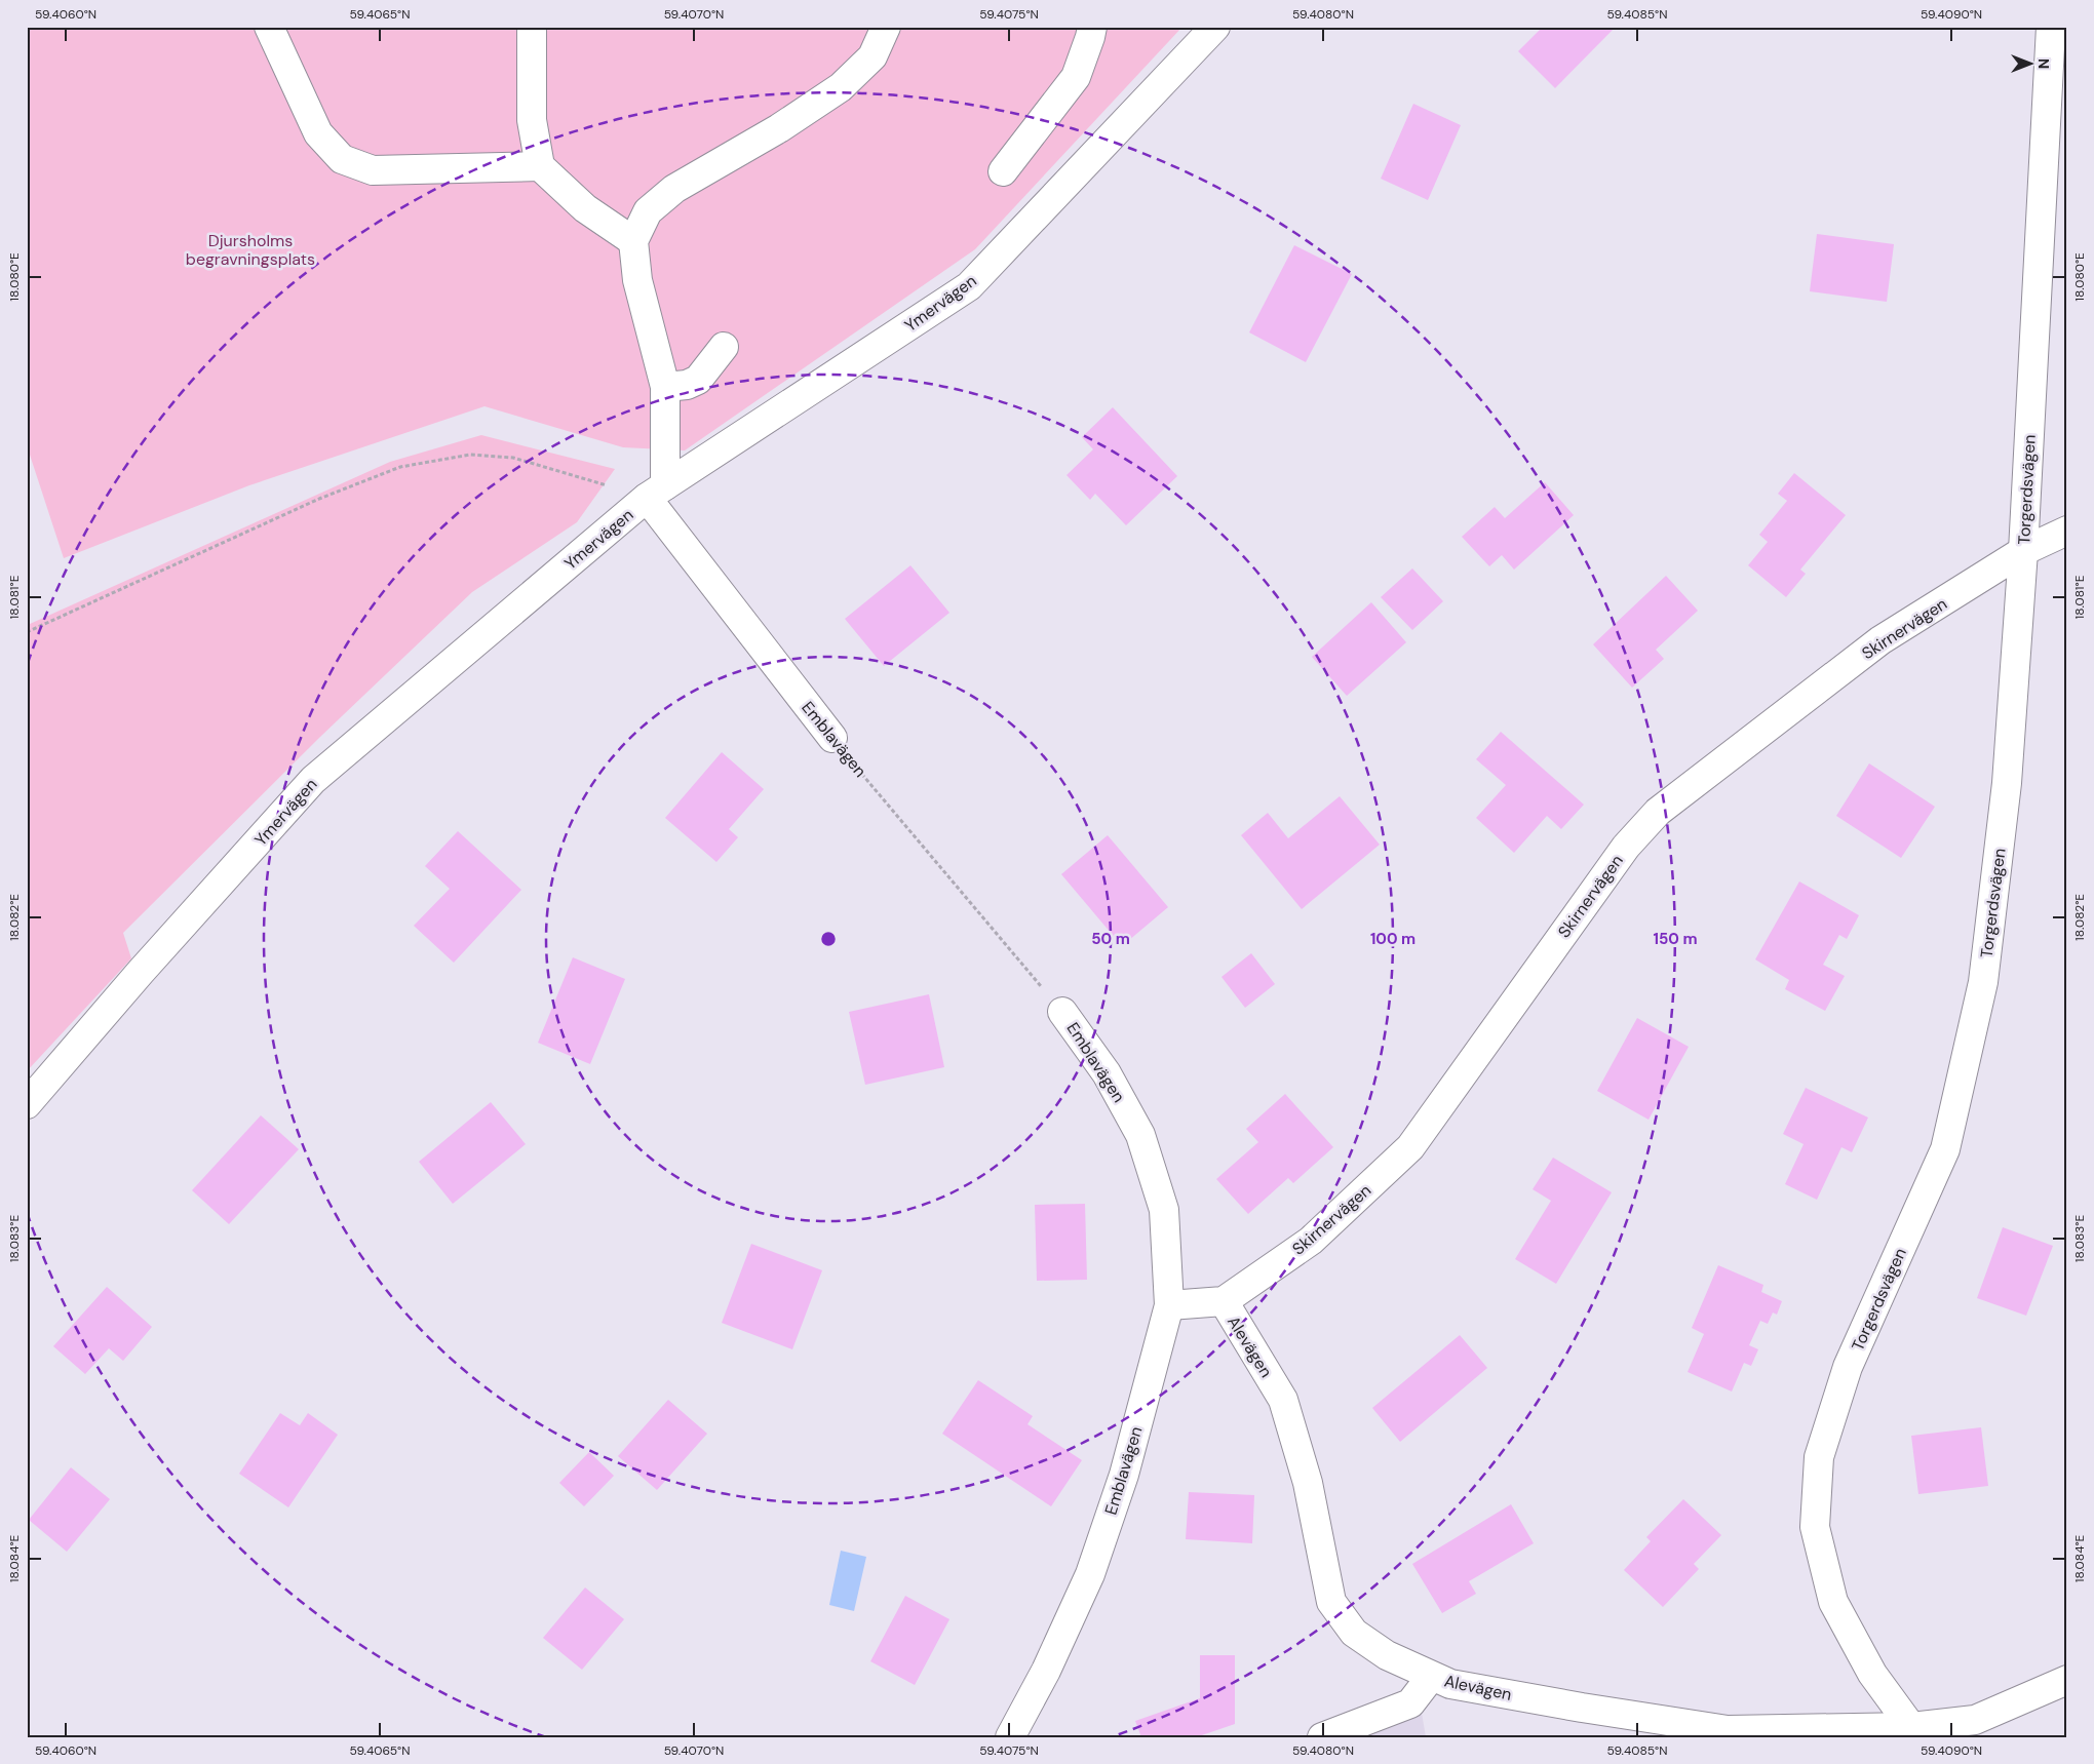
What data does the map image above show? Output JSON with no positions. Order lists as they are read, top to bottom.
{
  "streets": {
    "street": [
      "Ymervägen",
      "Torgerdsvägen",
      "Skirnervägen",
      "Emblavägen",
      "Alevägen"
    ]
  },
  "crossings": [
    ["Ymervägen", "Emblavägen"],
    ["Torgerdsvägen", "Skirnervägen"],
    ["Torgerdsvägen", "Alevägen"],
    ["Skirnervägen", "Alevägen"]
  ],
  "parks": ["Djursholms begravningsplats"],
  "north": "right",
  "coordinates": [
    "59.4060°N",
    "59.4065°N",
    "59.4070°N",
    "59.4075°N",
    "59.4080°N",
    "59.4085°N",
    "59.4090°N",
    "18.080°E",
    "18.081°E",
    "18.082°E",
    "18.083°E",
    "18.084°E"
  ],
  "rings": ["50 m", "100 m", "150 m"]
}
